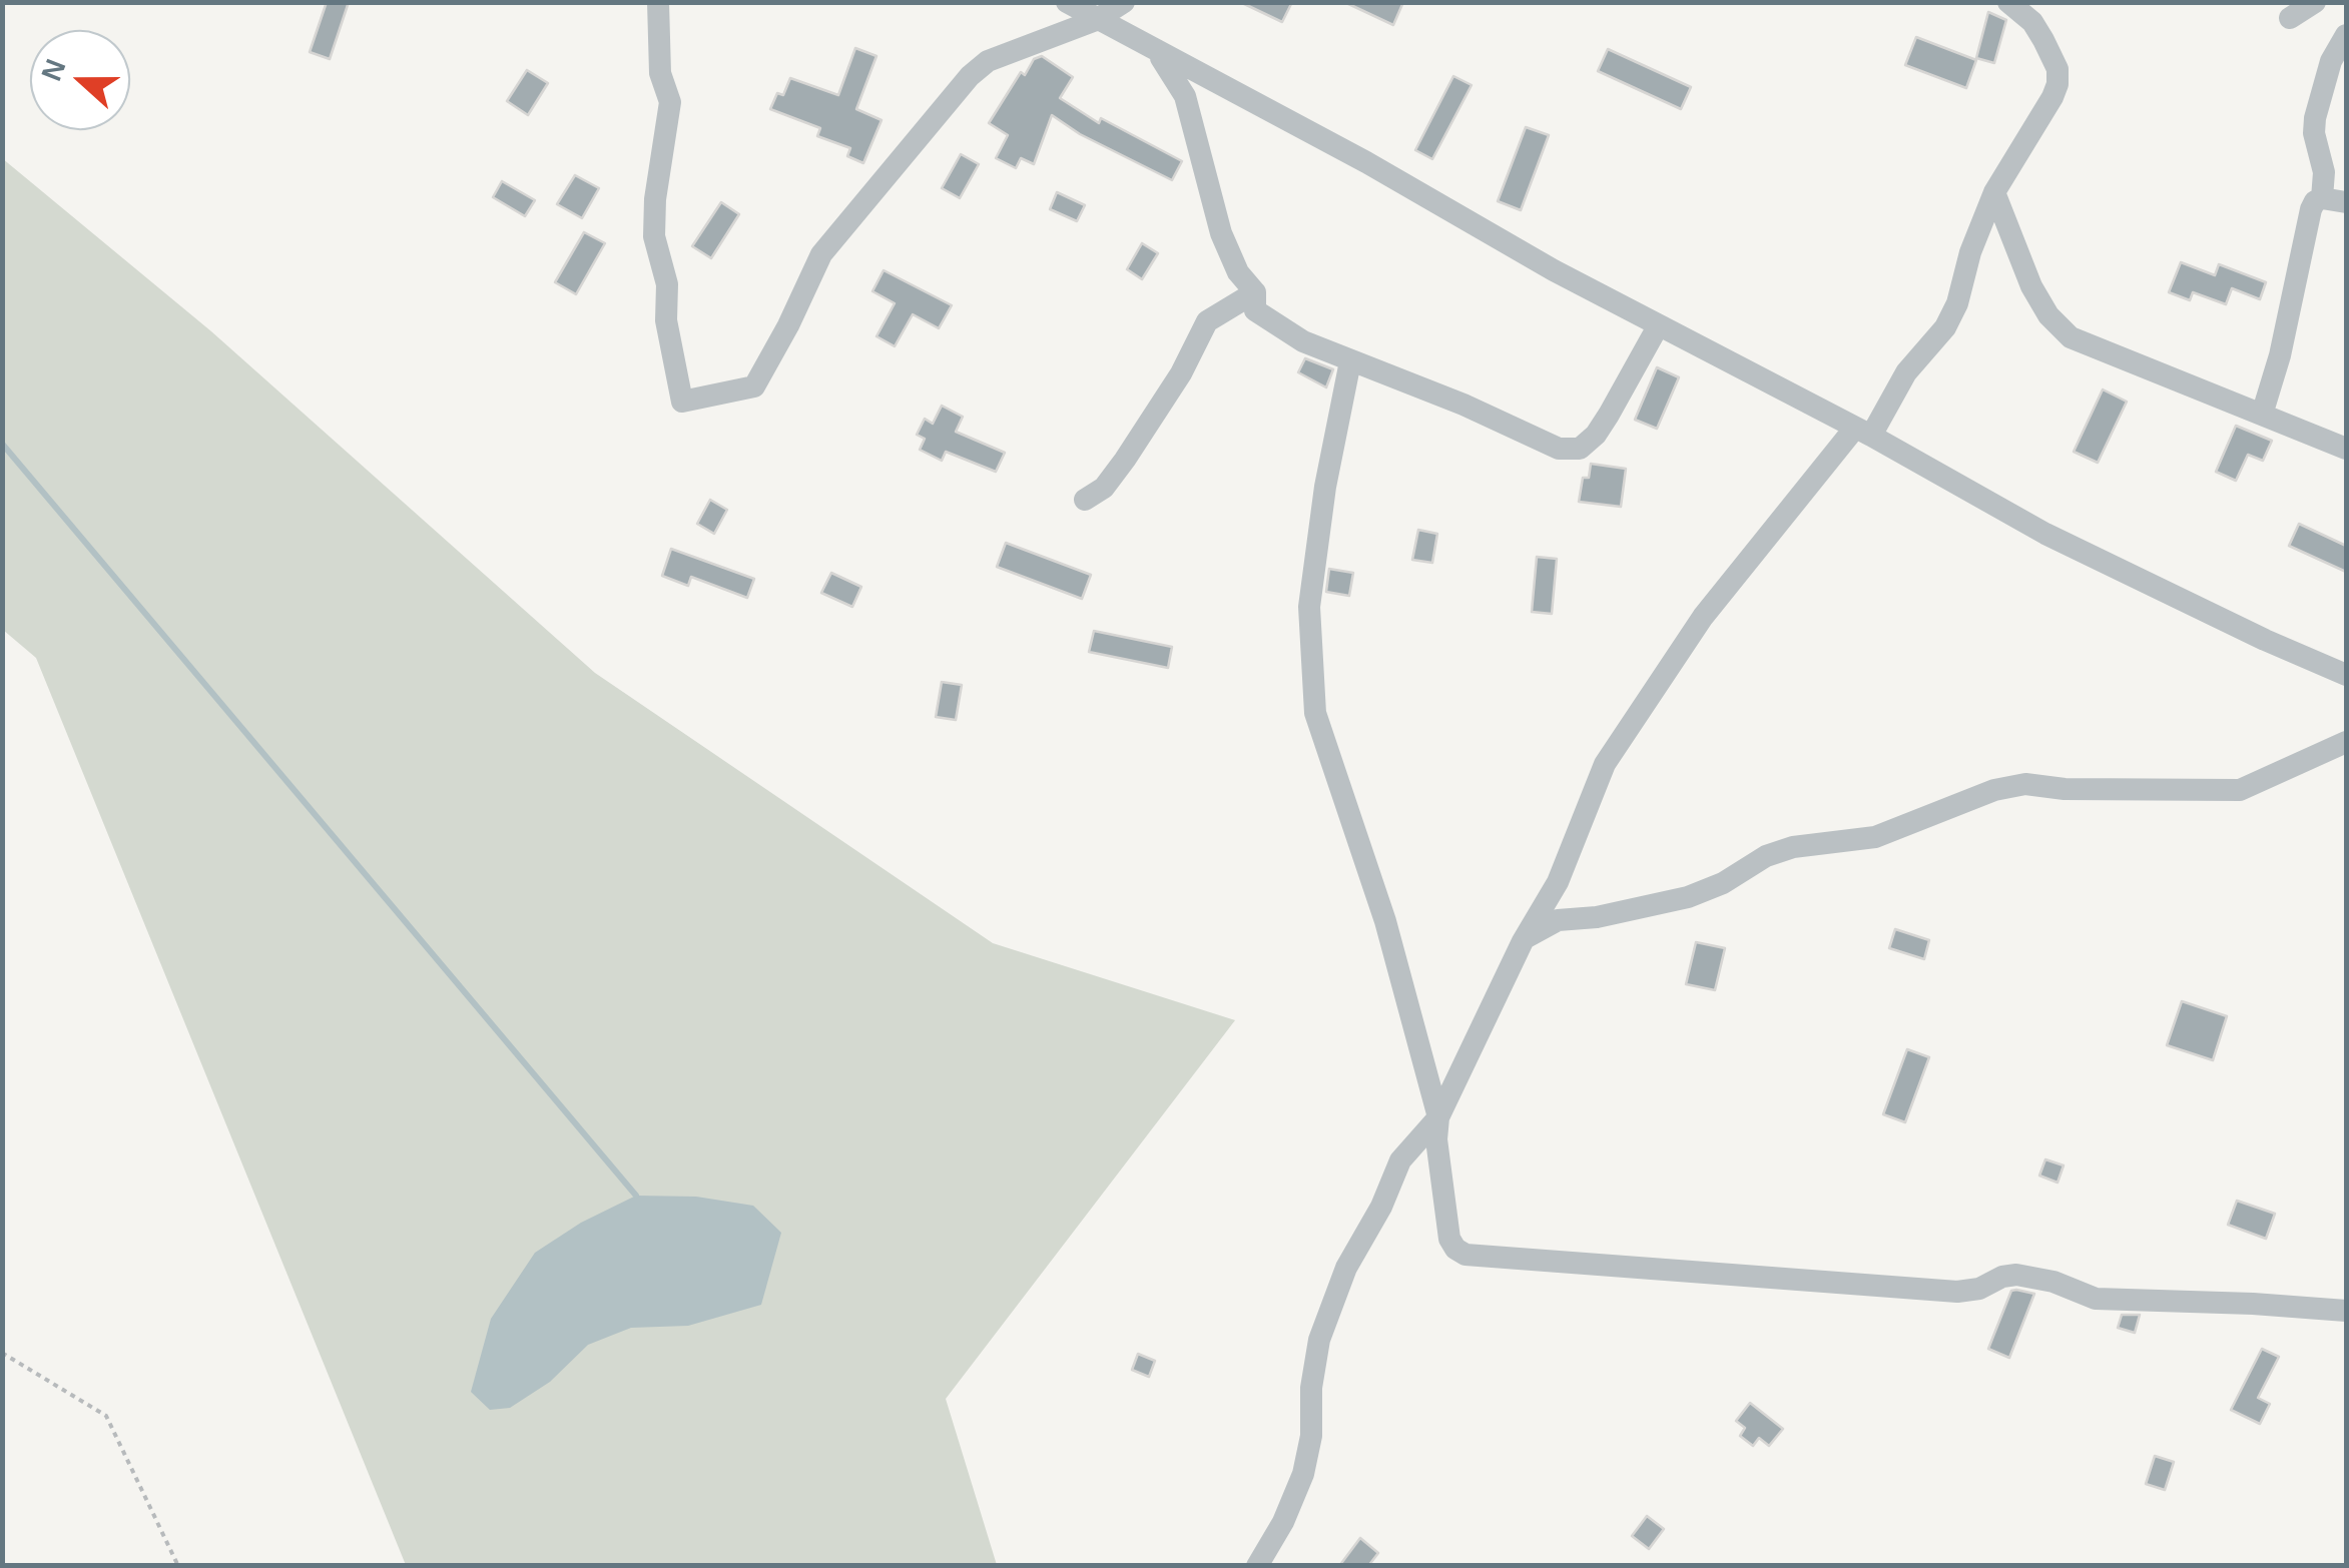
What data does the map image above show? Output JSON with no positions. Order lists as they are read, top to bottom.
{
  "north": "left"
}
